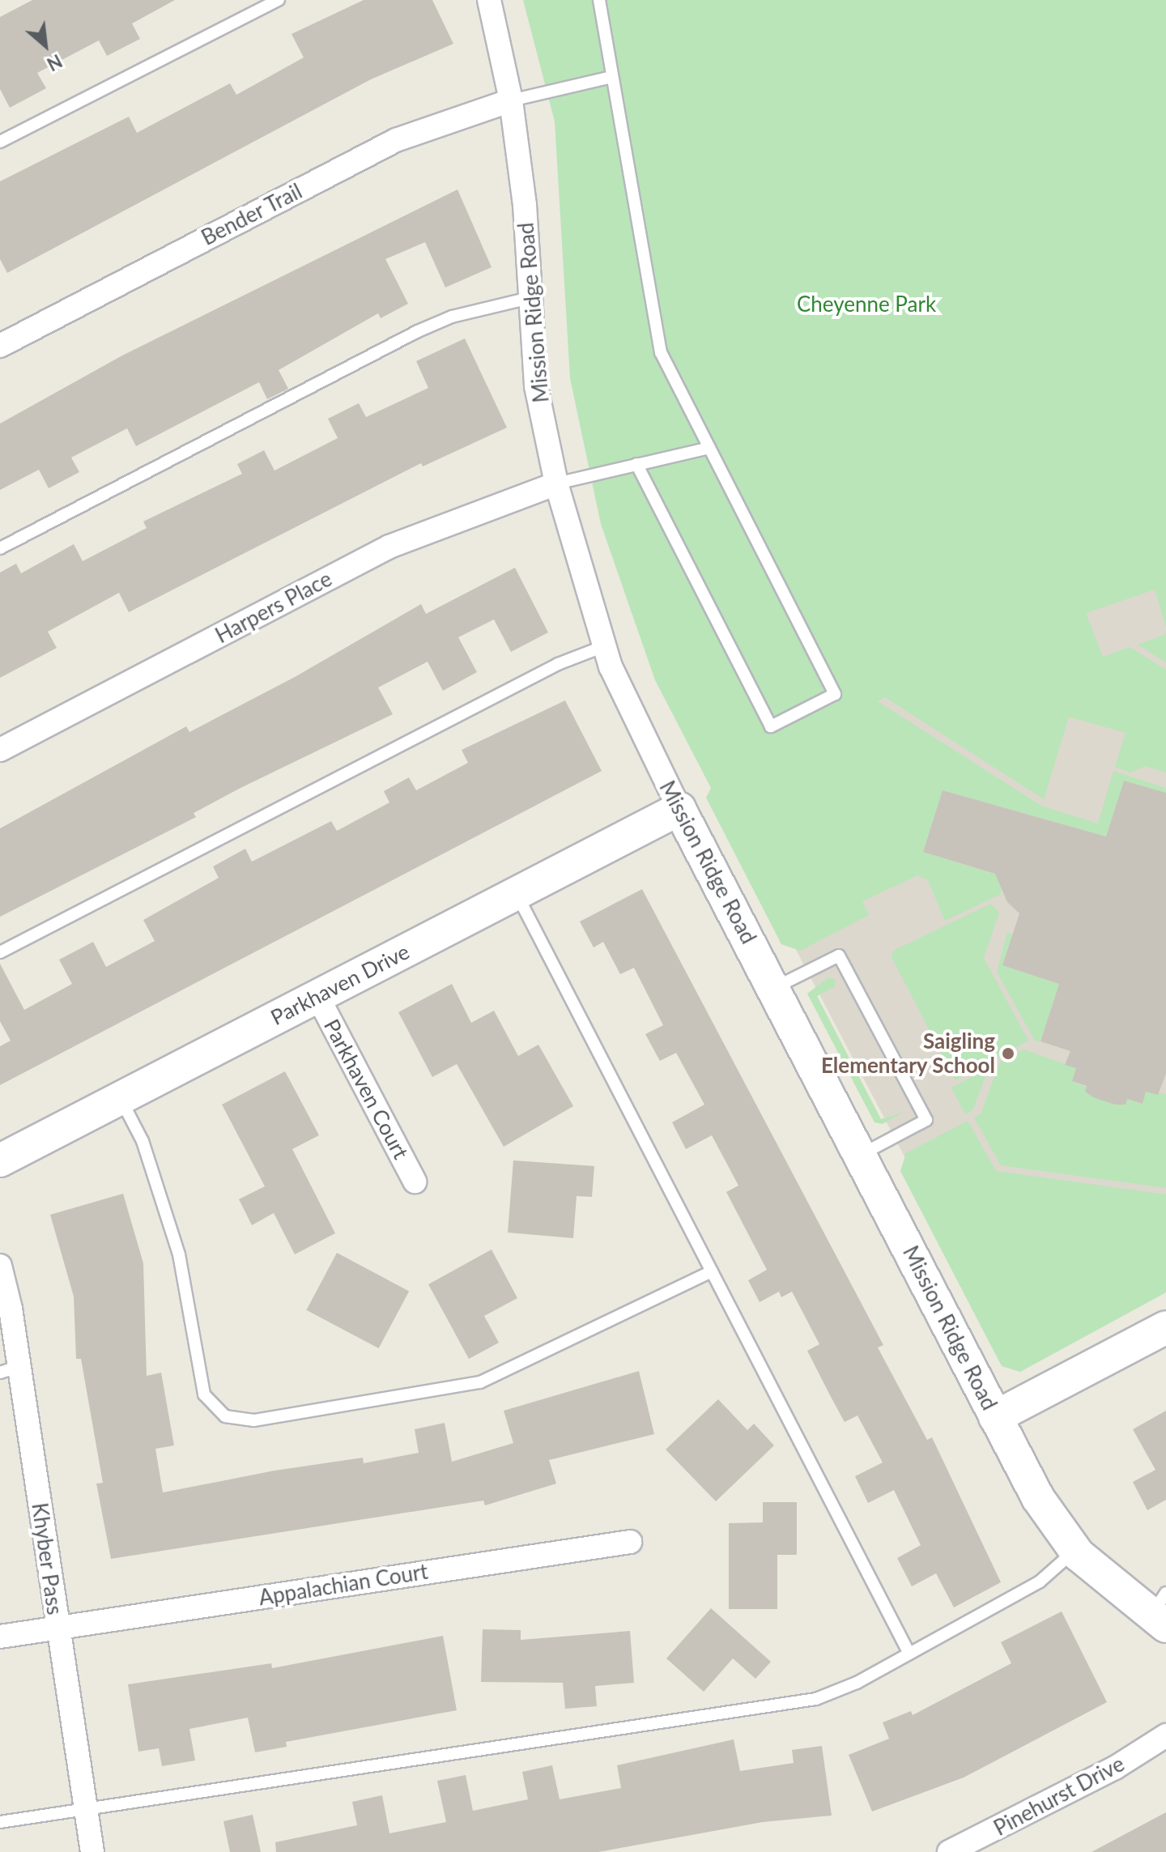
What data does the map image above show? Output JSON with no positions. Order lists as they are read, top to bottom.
{
  "streets": {
    "street": [
      "Bender Trail",
      "Mission Ridge Road",
      "Harpers Place",
      "Parkhaven Drive",
      "Parkhaven Court",
      "Khyber Pass",
      "Appalachian Court",
      "Pinehurst Drive"
    ]
  },
  "crossings": [
    ["Bender Trail", "Mission Ridge Road"],
    ["Mission Ridge Road", "Harpers Place"],
    ["Mission Ridge Road", "Parkhaven Drive"],
    ["Parkhaven Drive", "Parkhaven Court"],
    ["Khyber Pass", "Appalachian Court"]
  ],
  "parks": ["Cheyenne Park"],
  "places": ["Saigling Elementary School"],
  "north": "bottom right"
}
